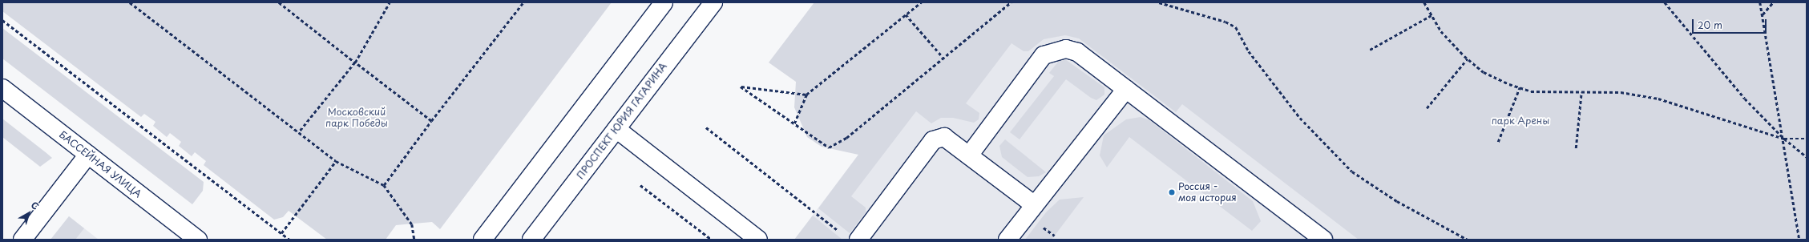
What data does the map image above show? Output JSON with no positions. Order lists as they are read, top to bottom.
{
  "streets": {
    "main road": ["ПРОСПЕКТ ЮРИЯ ГАГАРИНА", "БАССЕЙНАЯ УЛИЦА"]
  },
  "parks": ["Московский парк Победы", "парк Арены"],
  "places": ["Россия - моя история"],
  "scale_bar": "20 m",
  "north": "top right"
}
